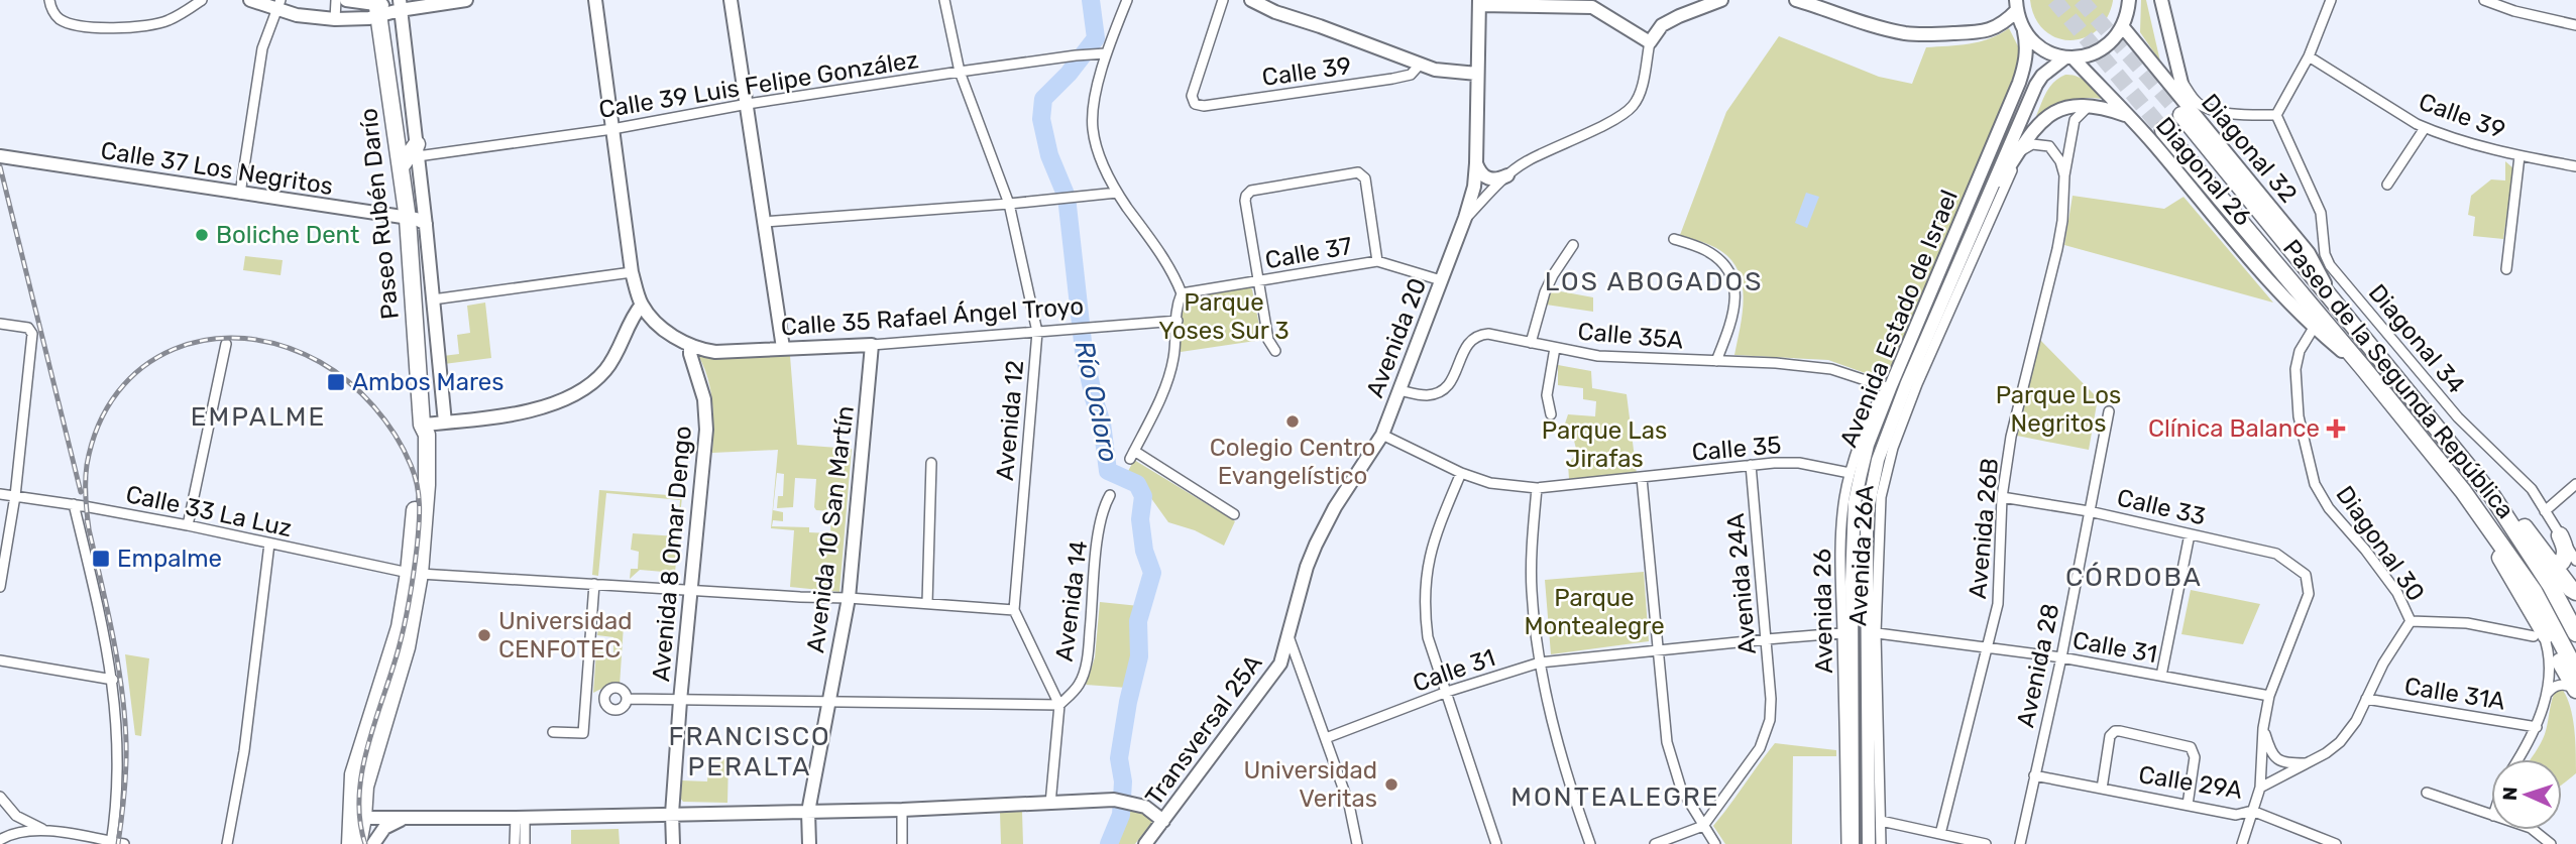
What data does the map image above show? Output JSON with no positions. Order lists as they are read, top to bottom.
{
  "streets": {
    "highway": ["Paseo Rubén Darío", "Paseo de la Segunda República"],
    "street": [
      "Calle 39",
      "Calle 39 Luis Felipe González",
      "Diagonal 32",
      "Calle 37 Los Negritos",
      "Diagonal 26",
      "Calle 37",
      "Calle 35 Rafael Ángel Troyo",
      "Avenida Estado de Israel",
      "Calle 35A",
      "Avenida 20",
      "Diagonal 34",
      "Avenida 12",
      "Calle 35",
      "Calle 33",
      "Calle 33 La Luz",
      "Avenida 26B",
      "Avenida 10 San Martín",
      "Diagonal 30",
      "Avenida 8 Omar Dengo",
      "Avenida 26A",
      "Avenida 24A",
      "Avenida 14",
      "Avenida 26",
      "Calle 31",
      "Avenida 28",
      "Calle 31A",
      "Transversal 25A",
      "Calle 29A"
    ]
  },
  "crossings": [
    ["Calle 39 Luis Felipe González", "Avenida 12"],
    ["Diagonal 32", "Paseo de la Segunda República"],
    ["Calle 37 Los Negritos", "Paseo Rubén Darío"],
    ["Diagonal 26", "Avenida Estado de Israel"],
    ["Diagonal 26", "Paseo de la Segunda República"],
    ["Diagonal 26", "Diagonal 30"],
    ["Paseo Rubén Darío", "Calle 33 La Luz"],
    ["Calle 37", "Avenida 20"],
    ["Calle 35 Rafael Ángel Troyo", "Avenida 12"],
    ["Calle 35 Rafael Ángel Troyo", "Avenida 10 San Martín"],
    ["Calle 35 Rafael Ángel Troyo", "Avenida 8 Omar Dengo"],
    ["Avenida Estado de Israel", "Calle 35A"],
    ["Avenida Estado de Israel", "Avenida 26A"],
    ["Avenida Estado de Israel", "Avenida 26"],
    ["Avenida Estado de Israel", "Calle 31"],
    ["Calle 35A", "Avenida 20"],
    ["Calle 35A", "Avenida 26"],
    ["Avenida 20", "Calle 35"],
    ["Avenida 20", "Transversal 25A"],
    ["Avenida 12", "Calle 33 La Luz"],
    ["Calle 35", "Avenida 24A"],
    ["Calle 35", "Avenida 26"],
    ["Calle 33", "Avenida 26B"],
    ["Calle 33", "Calle 31"],
    ["Calle 33", "Avenida 28"],
    ["Calle 33 La Luz", "Avenida 10 San Martín"],
    ["Calle 33 La Luz", "Avenida 8 Omar Dengo"],
    ["Avenida 26B", "Calle 31"],
    ["Avenida 26A", "Calle 31"],
    ["Avenida 24A", "Calle 31"],
    ["Avenida 26", "Calle 31"],
    ["Calle 31", "Avenida 28"],
    ["Avenida 28", "Calle 29A"]
  ],
  "districts": [
    "LOS ABOGADOS",
    "EMPALME",
    "CÓRDOBA",
    "FRANCISCO PERALTA",
    "MONTEALEGRE"
  ],
  "water": ["Río Ocloro"],
  "parks": [
    "Parque Yoses Sur 3",
    "Parque Los Negritos",
    "Parque Las Jirafas",
    "Parque Montealegre"
  ],
  "places": {
    "other": [
      "Boliche Dent",
      "Colegio Centro Evangelístico",
      "Universidad CENFOTEC",
      "Universidad Veritas"
    ],
    "transit": ["Ambos Mares", "Empalme"],
    "health": ["Clínica Balance"]
  },
  "north": "left"
}
